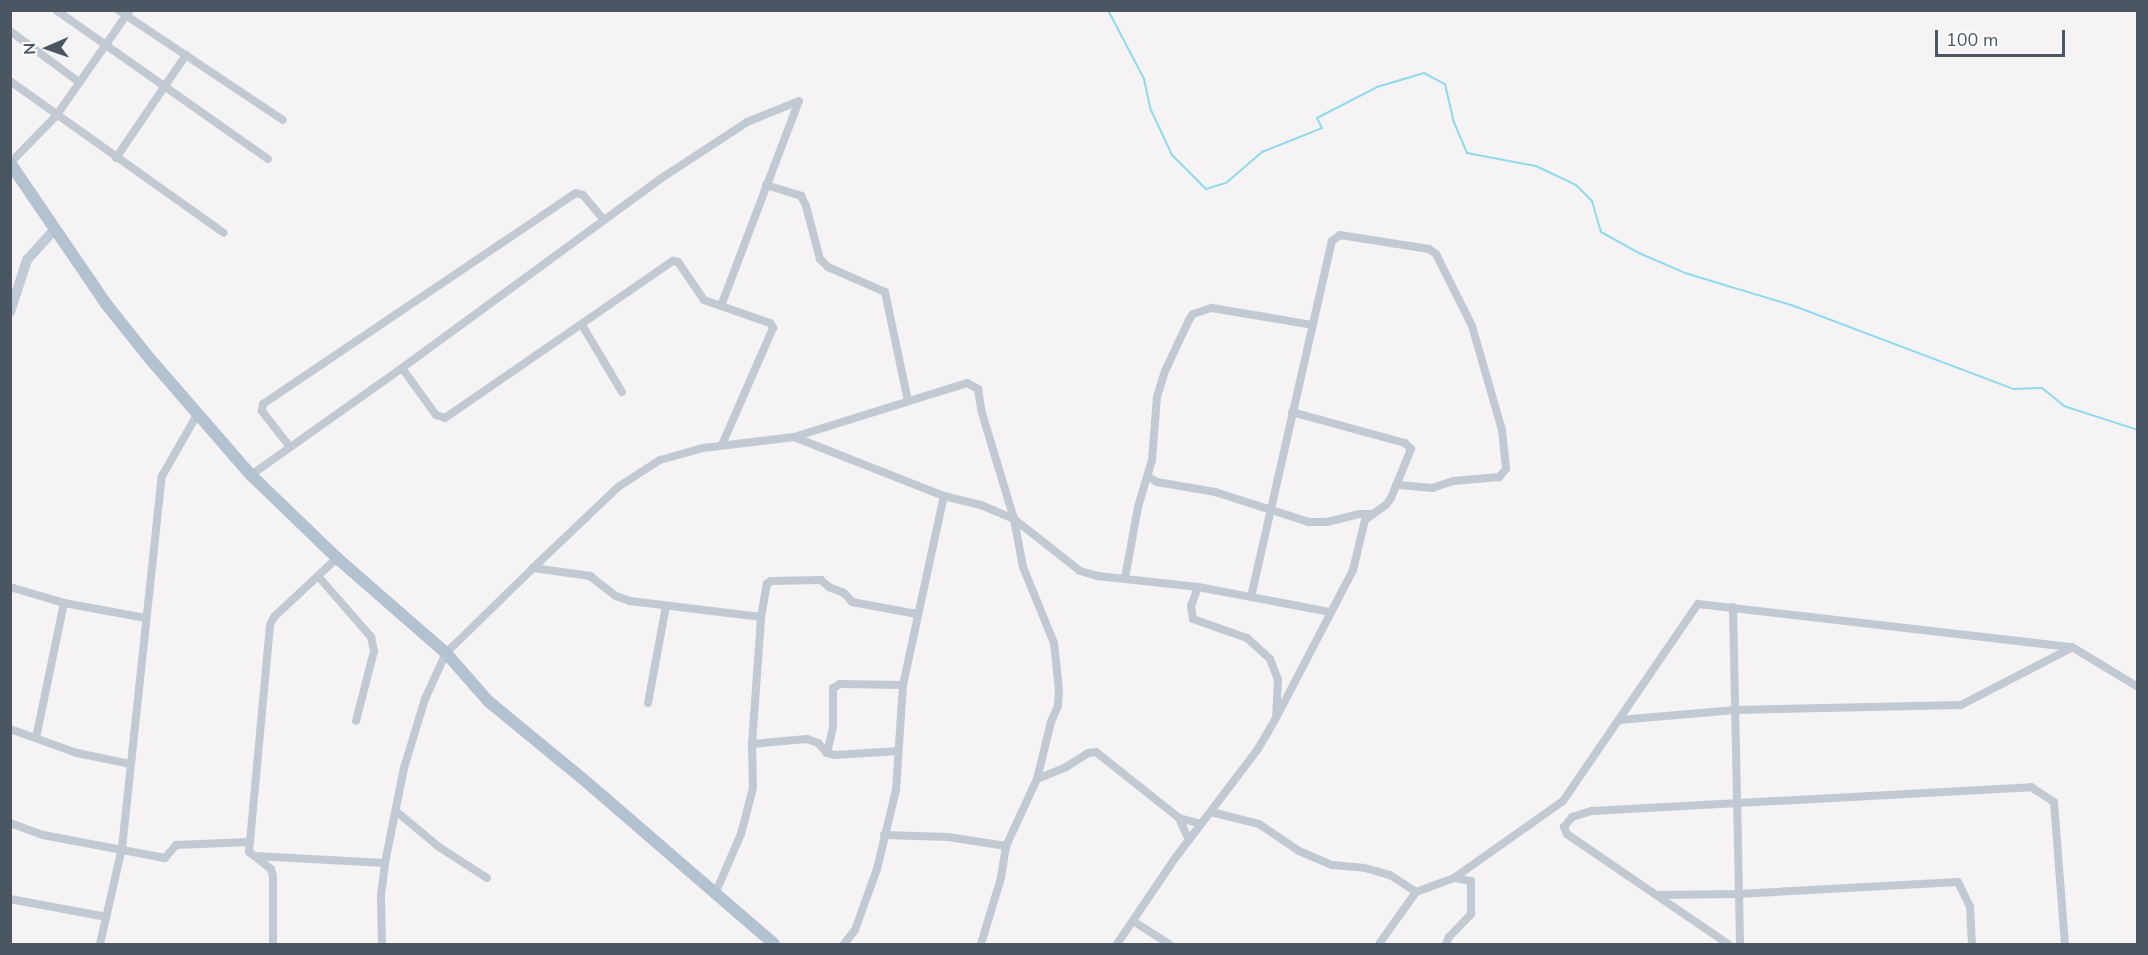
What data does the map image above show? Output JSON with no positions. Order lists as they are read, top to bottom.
{
  "scale_bar": "100 m",
  "north": "left"
}
